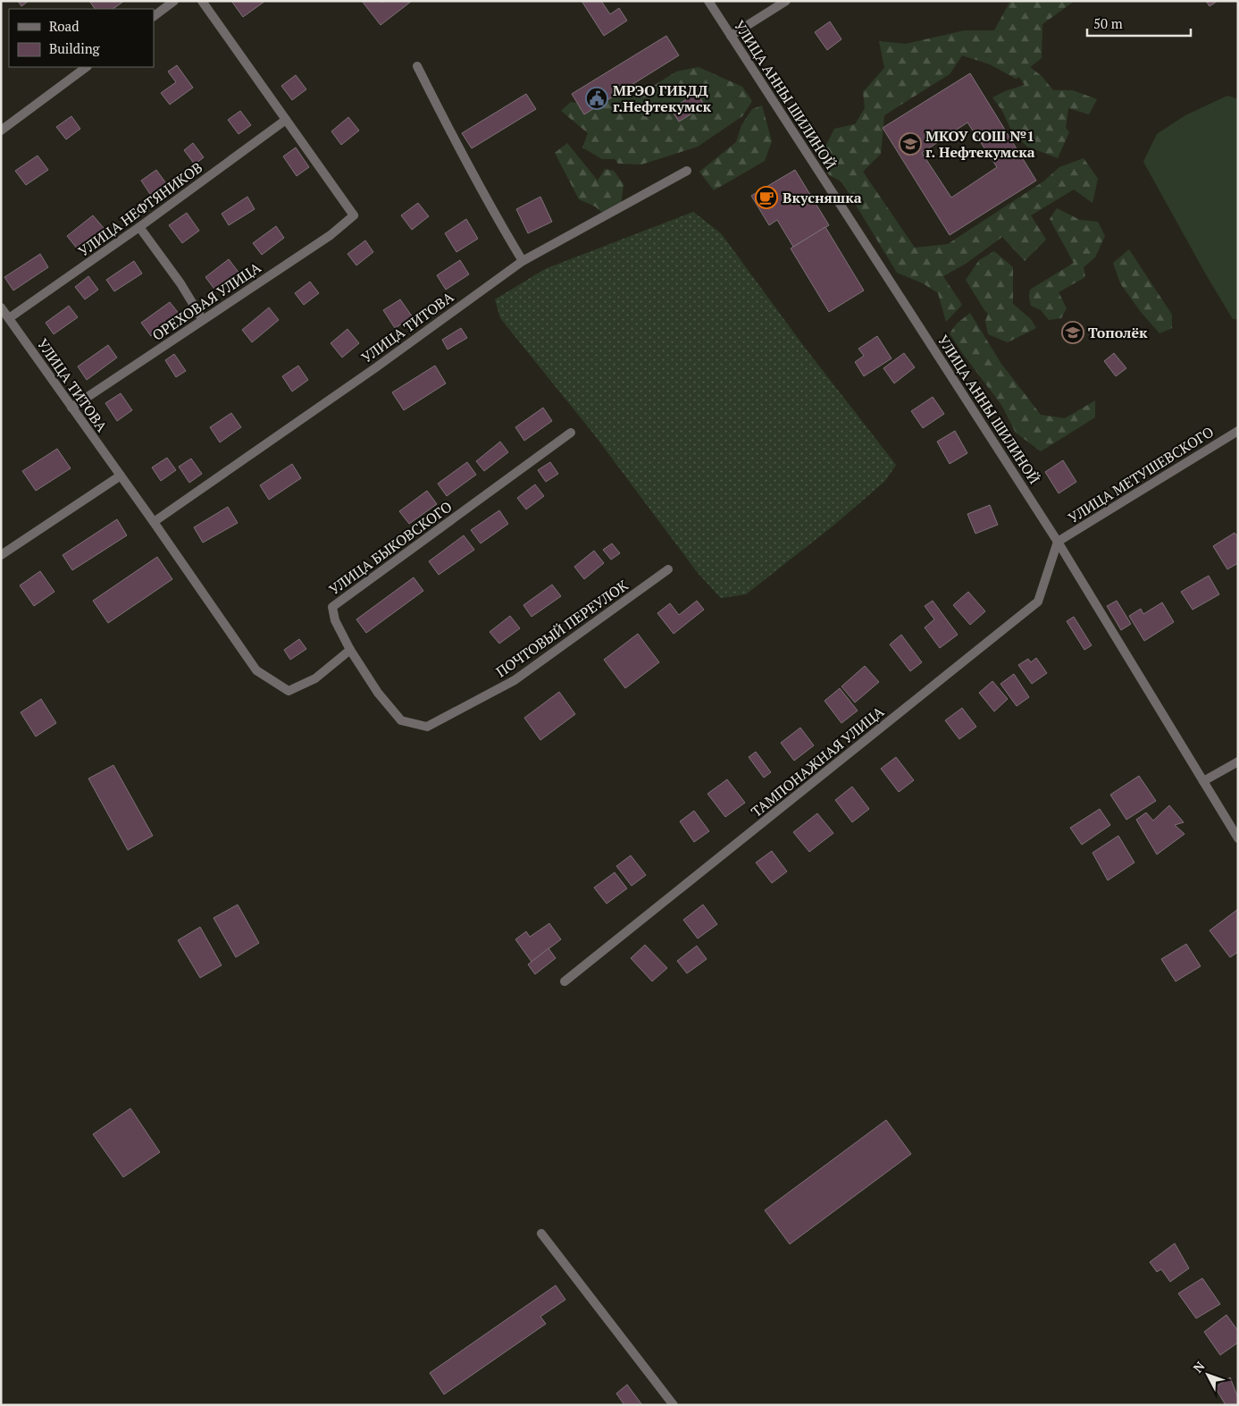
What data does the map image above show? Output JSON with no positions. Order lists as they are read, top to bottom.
{
  "streets": {
    "street": [
      "УЛИЦА АННЫ ШИЛИНОЙ",
      "УЛИЦА НЕФТЯНИКОВ",
      "ОРЕХОВАЯ УЛИЦА",
      "УЛИЦА ТИТОВА",
      "УЛИЦА МЕТУШЕВСКОГО",
      "УЛИЦА БЫКОВСКОГО",
      "ПОЧТОВЫЙ ПЕРЕУЛОК",
      "ТАМПОНАЖНАЯ УЛИЦА"
    ]
  },
  "crossings": [
    ["УЛИЦА АННЫ ШИЛИНОЙ", "УЛИЦА МЕТУШЕВСКОГО"],
    ["УЛИЦА АННЫ ШИЛИНОЙ", "ТАМПОНАЖНАЯ УЛИЦА"],
    ["УЛИЦА НЕФТЯНИКОВ", "ОРЕХОВАЯ УЛИЦА"],
    ["УЛИЦА НЕФТЯНИКОВ", "УЛИЦА ТИТОВА"],
    ["ОРЕХОВАЯ УЛИЦА", "УЛИЦА ТИТОВА"],
    ["УЛИЦА ТИТОВА", "УЛИЦА БЫКОВСКОГО"],
    ["УЛИЦА ТИТОВА", "ПОЧТОВЫЙ ПЕРЕУЛОК"],
    ["УЛИЦА МЕТУШЕВСКОГО", "ТАМПОНАЖНАЯ УЛИЦА"],
    ["УЛИЦА БЫКОВСКОГО", "ПОЧТОВЫЙ ПЕРЕУЛОК"]
  ],
  "places": {
    "public building": ["МРЭО ГИБДД г.Нефтекумск"],
    "school or university": ["МКОУ СОШ №1 г. Нефтекумска", "Тополёк"],
    "cafe": ["Вкусняшка"]
  },
  "legend": ["Road", "Building"],
  "scale_bar": "50 m",
  "north": "top left"
}
